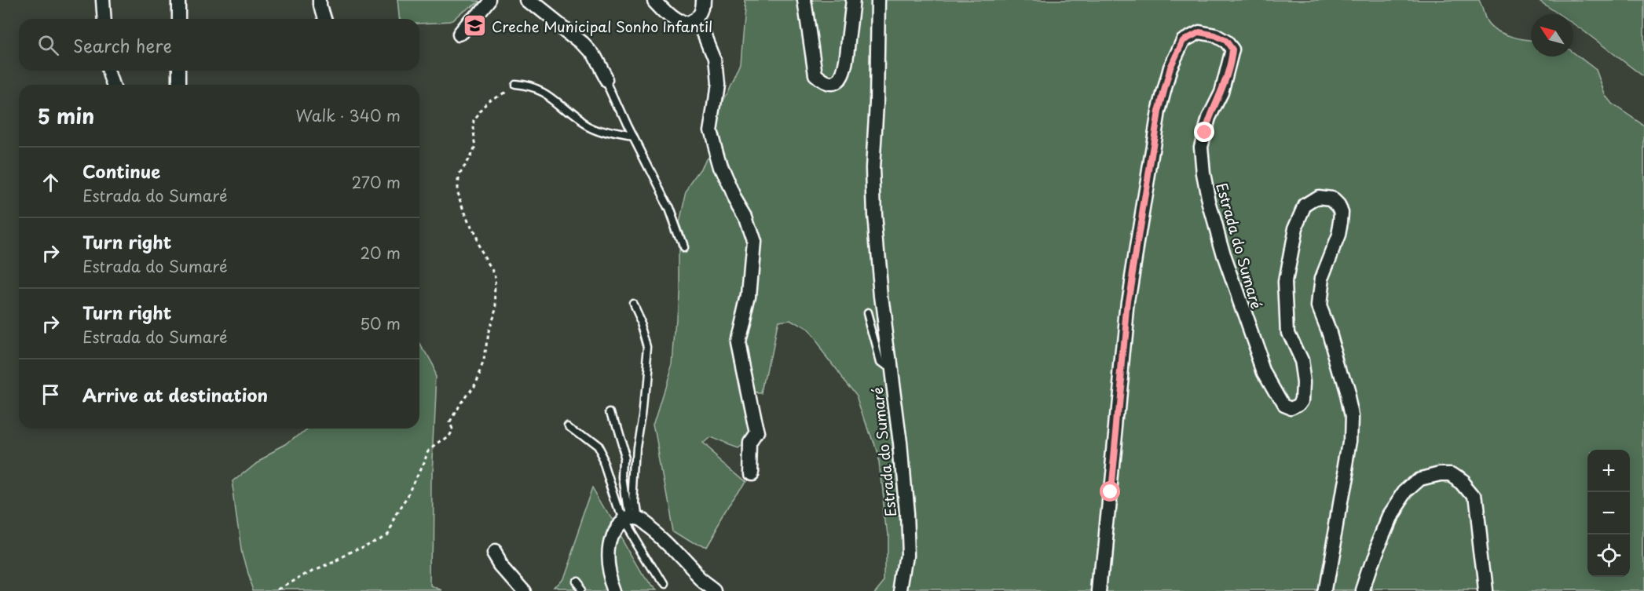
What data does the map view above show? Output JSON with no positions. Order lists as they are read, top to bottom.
{
  "streets": {
    "street": ["Estrada do Sumaré"]
  },
  "places": {
    "school or university": ["Creche Municipal Sonho Infantil"]
  },
  "north": "top left",
  "page": {
    "search": "Search here",
    "heading": ["5 min", "Walk · 340 m"],
    "list": [
      ["Continue", "Estrada do Sumaré", "270 m"],
      ["Turn right", "Estrada do Sumaré", "20 m"],
      ["Turn right", "Estrada do Sumaré", "50 m"],
      "Arrive at destination"
    ],
    "map_buttons": ["+", "−"]
  }
}
